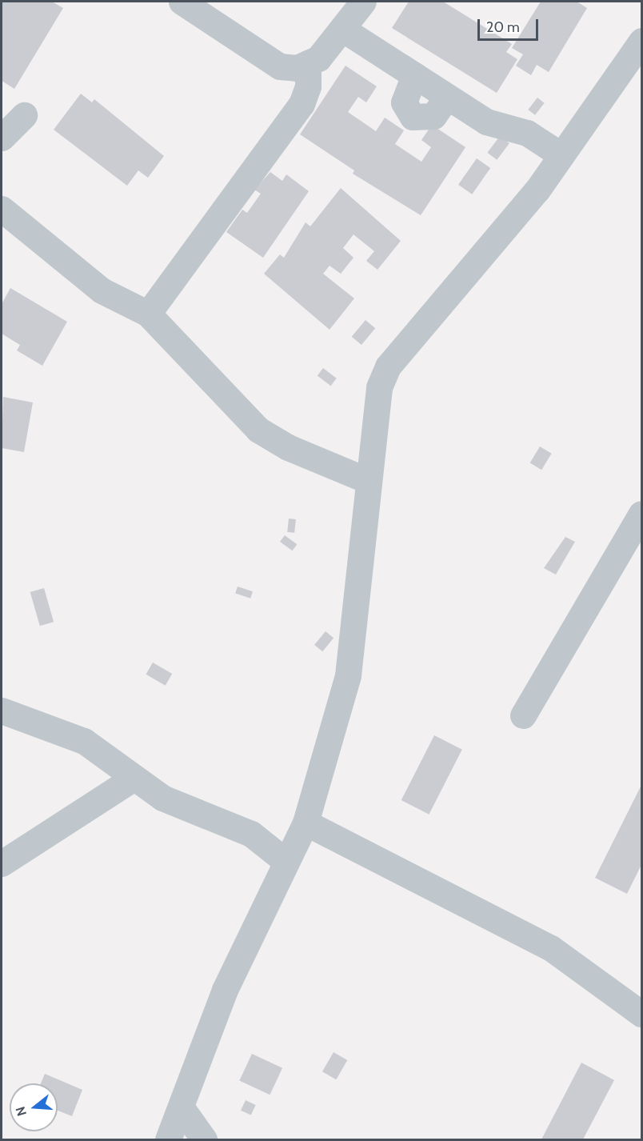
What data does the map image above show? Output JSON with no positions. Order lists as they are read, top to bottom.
{
  "scale_bar": "20 m",
  "north": "left"
}
